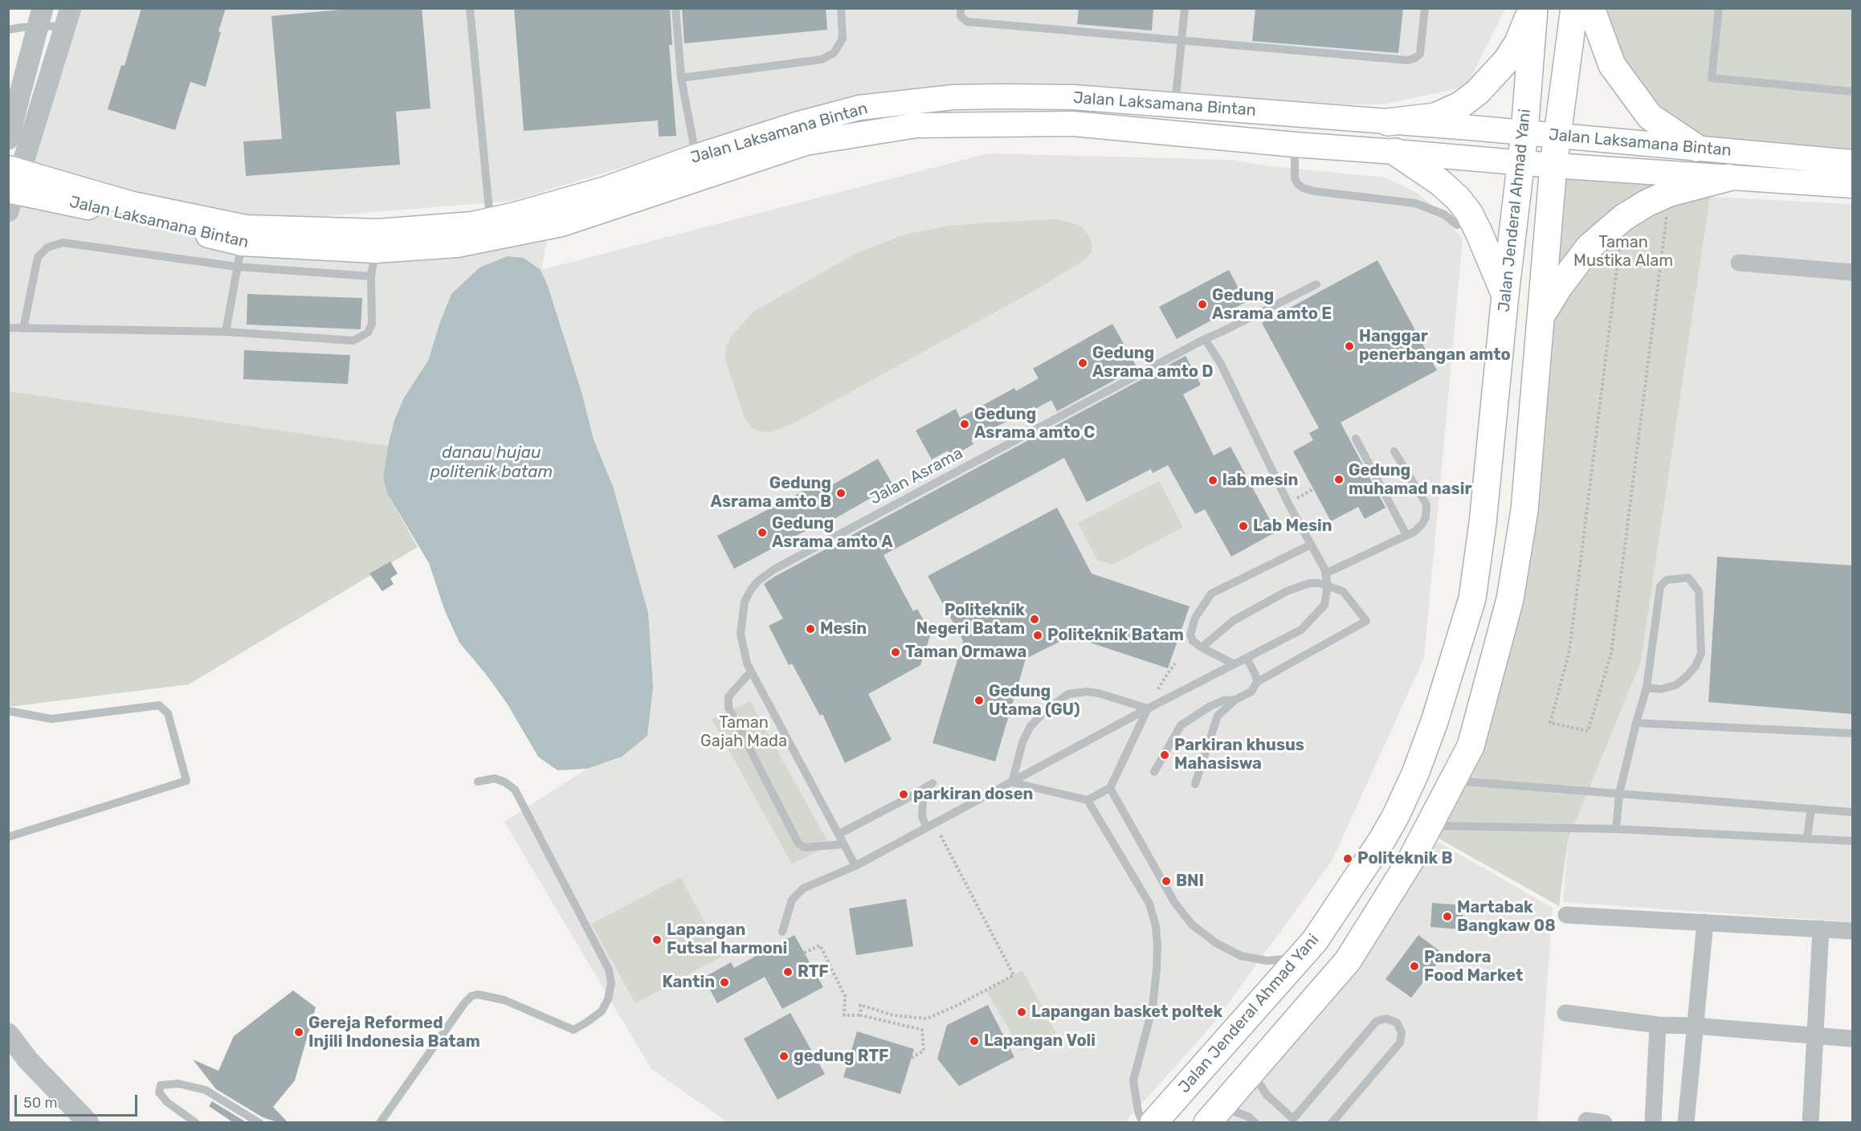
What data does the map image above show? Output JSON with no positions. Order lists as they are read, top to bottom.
{
  "streets": {
    "highway": ["Jalan Jenderal Ahmad Yani"],
    "main road": ["Jalan Laksamana Bintan"],
    "lane": ["Jalan Asrama"]
  },
  "crossings": [
    ["Jalan Laksamana Bintan", "Jalan Jenderal Ahmad Yani"]
  ],
  "water": ["danau hujau politenik batam"],
  "parks": ["Taman Mustika Alam", "Taman Gajah Mada"],
  "places": [
    "Gedung Asrama amto E",
    "Hanggar penerbangan amto",
    "Gedung Asrama amto D",
    "Gedung Asrama amto C",
    "Gedung muhamad nasir",
    "lab mesin",
    "Gedung Asrama amto B",
    "Lab Mesin",
    "Gedung Asrama amto A",
    "Politeknik Negeri Batam",
    "Mesin",
    "Politeknik Batam",
    "Taman Ormawa",
    "Gedung Utama (GU)",
    "Parkiran khusus Mahasiswa",
    "parkiran dosen",
    "Politeknik B",
    "BNI",
    "Martabak Bangkaw 08",
    "Lapangan Futsal harmoni",
    "Pandora Food Market",
    "RTF",
    "Kantin",
    "Lapangan basket poltek",
    "Gereja Reformed Injili Indonesia Batam",
    "Lapangan Voli",
    "gedung RTF"
  ],
  "scale_bar": "50 m"
}
